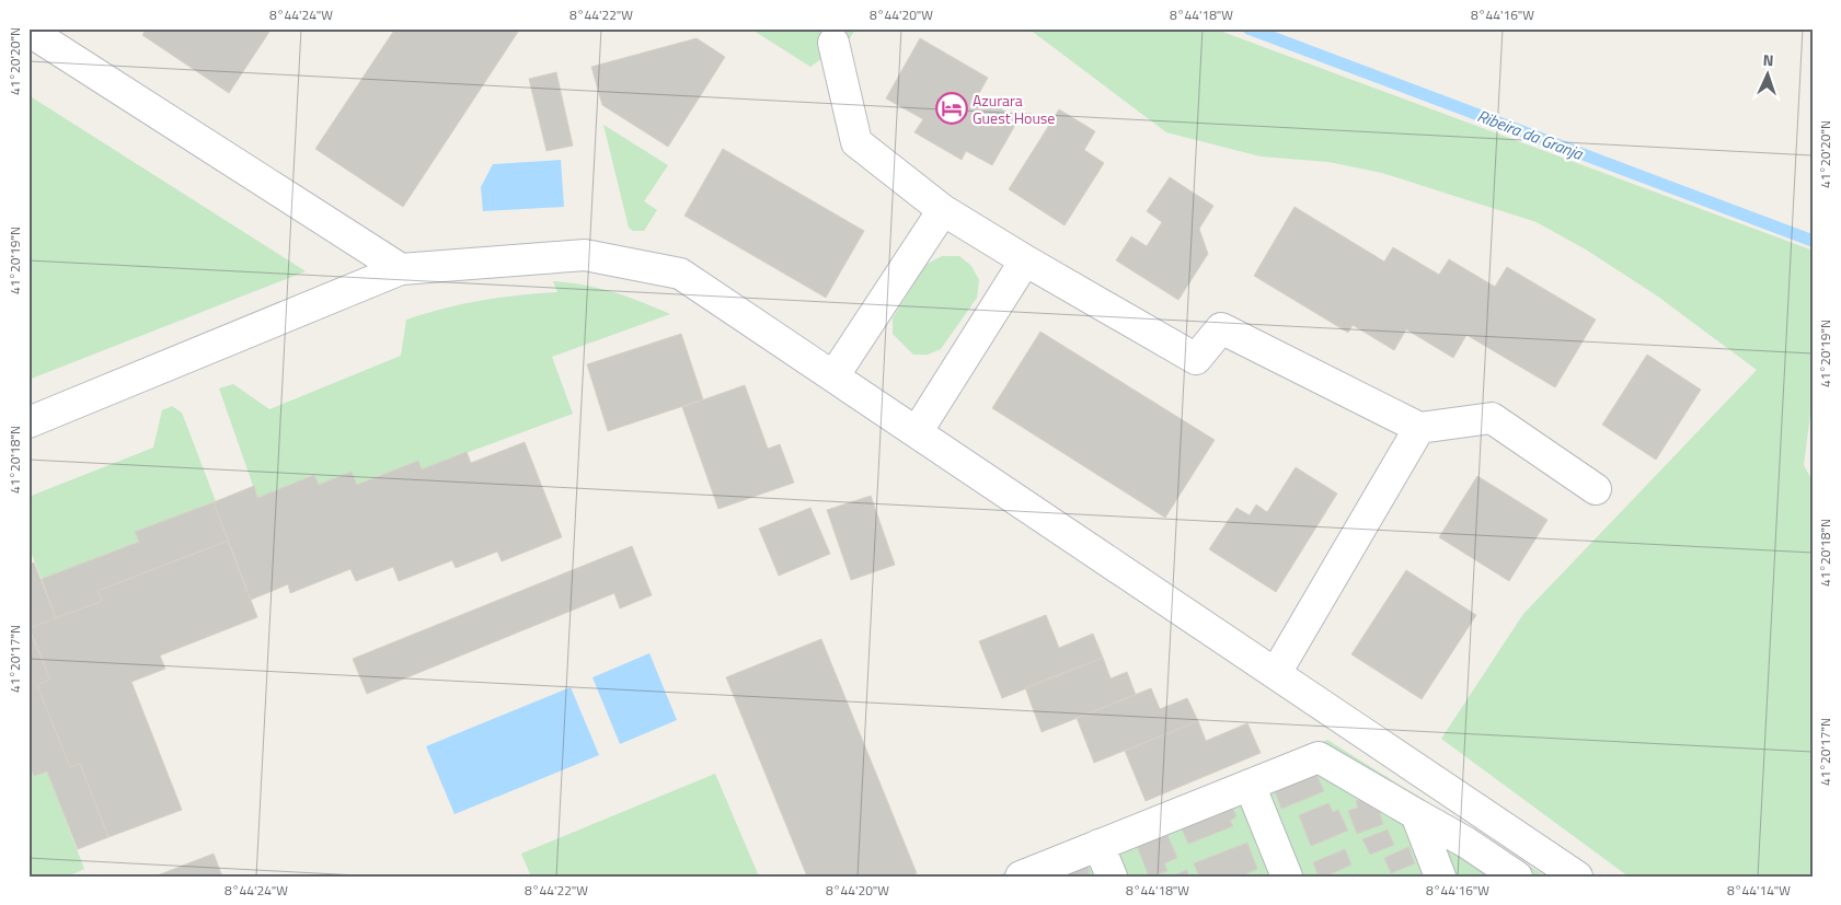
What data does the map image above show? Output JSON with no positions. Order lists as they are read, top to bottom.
{
  "water": ["Ribeira da Granja"],
  "places": {
    "hotel": ["Azurara Guest House"]
  },
  "north": "top",
  "coordinates": [
    "8°44'24\"W",
    "8°44'22\"W",
    "8°44'20\"W",
    "8°44'18\"W",
    "8°44'16\"W",
    "41°20'20\"N",
    "41°20'19\"N",
    "41°20'18\"N",
    "41°20'17\"N",
    "8°44'14\"W"
  ]
}
